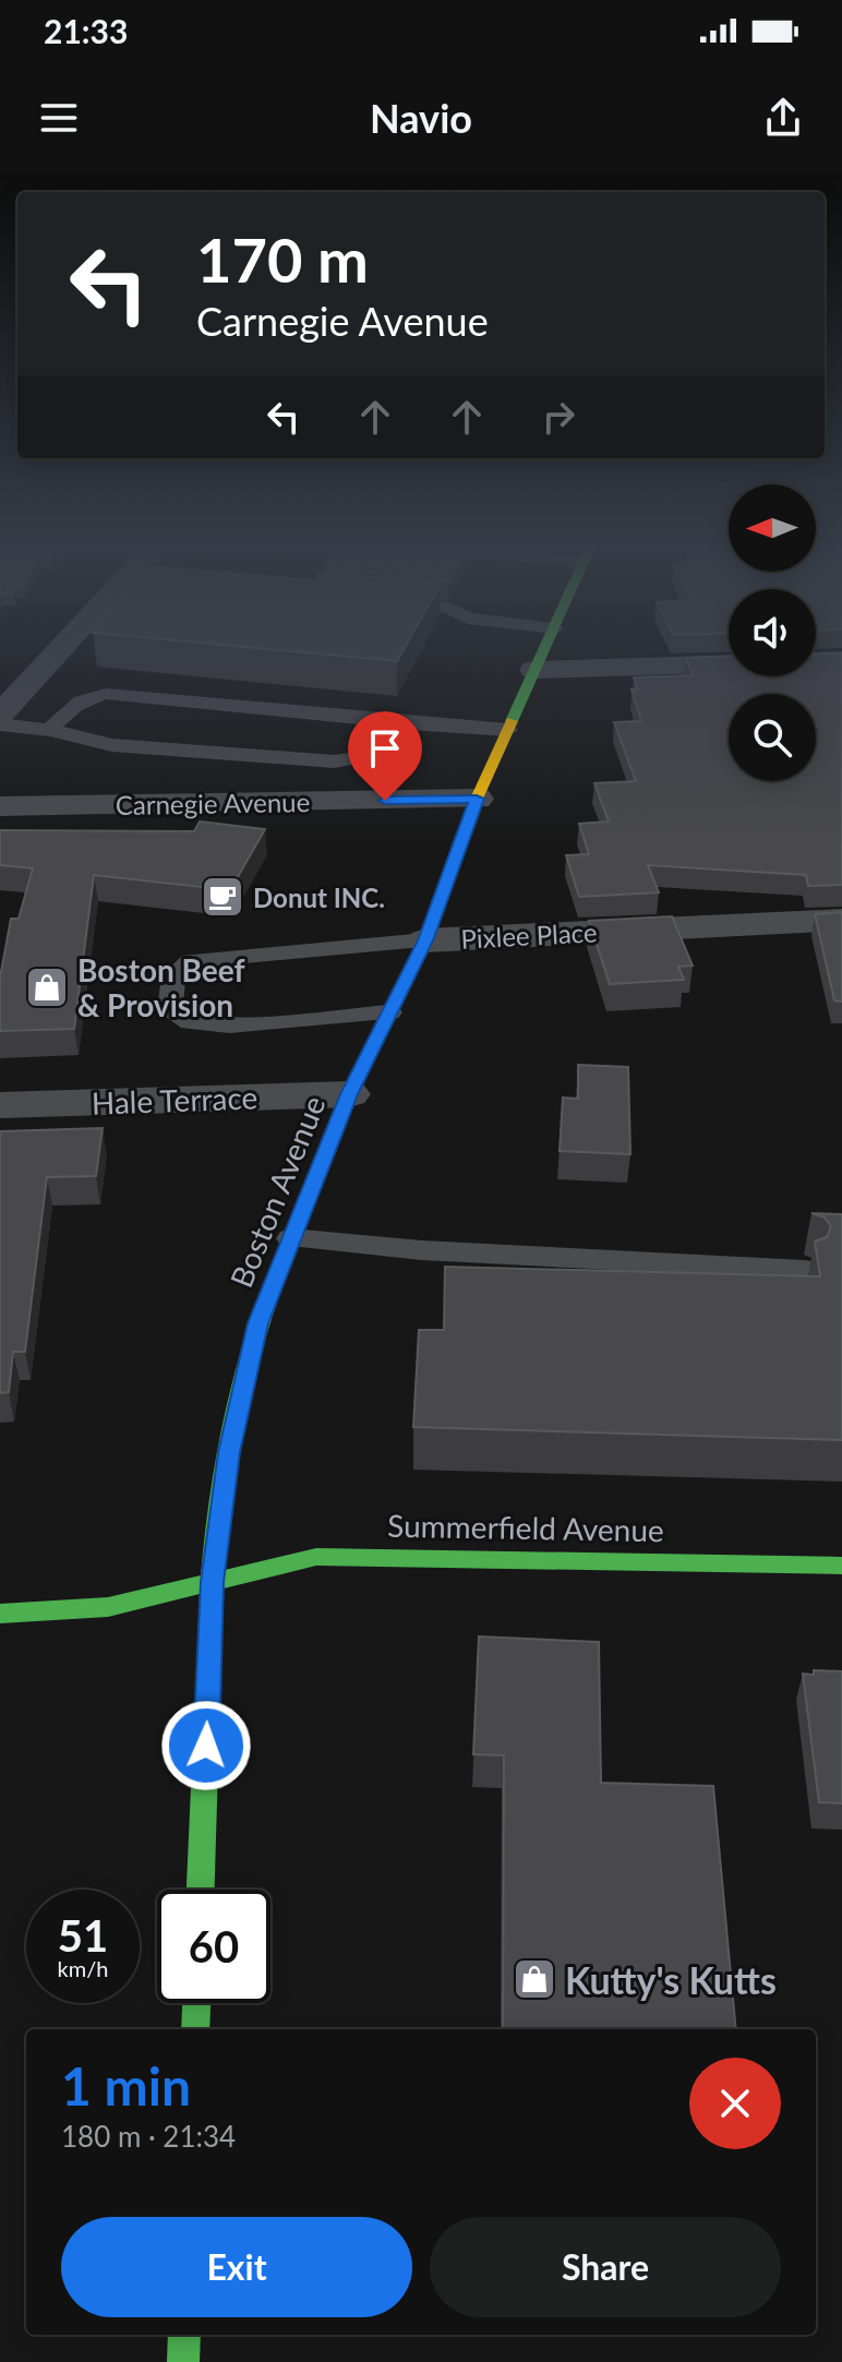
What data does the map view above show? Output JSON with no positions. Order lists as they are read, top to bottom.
{
  "streets": {
    "main road": ["Boston Avenue", "Summerfield Avenue"],
    "street": ["Carnegie Avenue", "Pixlee Place", "Hale Terrace"]
  },
  "crossings": [
    ["Carnegie Avenue", "Boston Avenue"],
    ["Pixlee Place", "Boston Avenue"],
    ["Hale Terrace", "Boston Avenue"],
    ["Boston Avenue", "Summerfield Avenue"]
  ],
  "places": {
    "cafe": ["Donut INC."],
    "shop": ["Boston Beef & Provision", "Kutty's Kutts"]
  },
  "north": "left",
  "page": {
    "status": "21:33",
    "header": "Navio",
    "turn": ["170 m", "Carnegie Avenue"],
    "speed": "51 km/h",
    "limit": "60",
    "heading": ["1 min", "180 m · 21:34"],
    "buttons": ["Exit", "Share"]
  }
}
